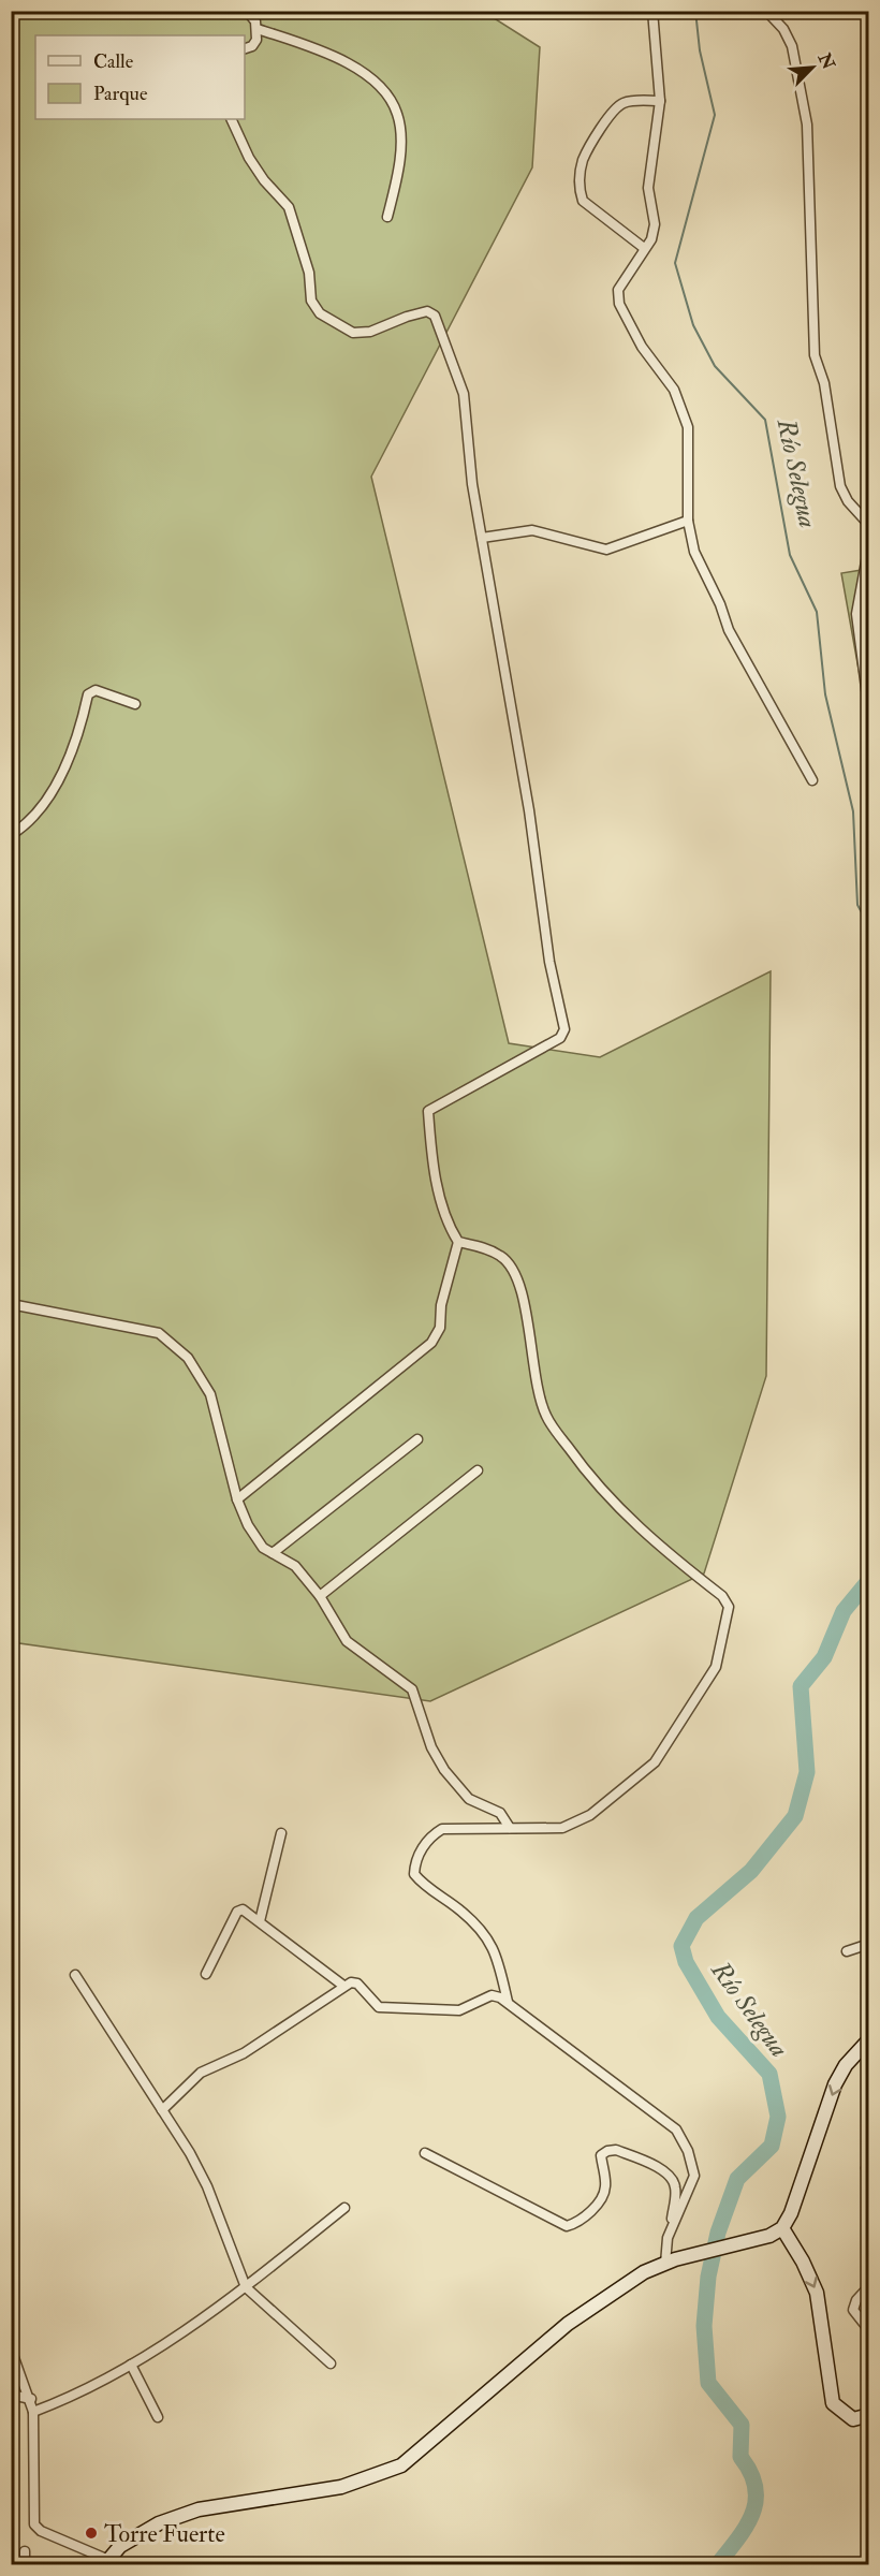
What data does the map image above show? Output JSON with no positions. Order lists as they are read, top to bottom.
{
  "water": ["Río Selegua"],
  "places": ["Torre Fuerte"],
  "legend": ["Calle", "Parque"],
  "north": "top right"
}
